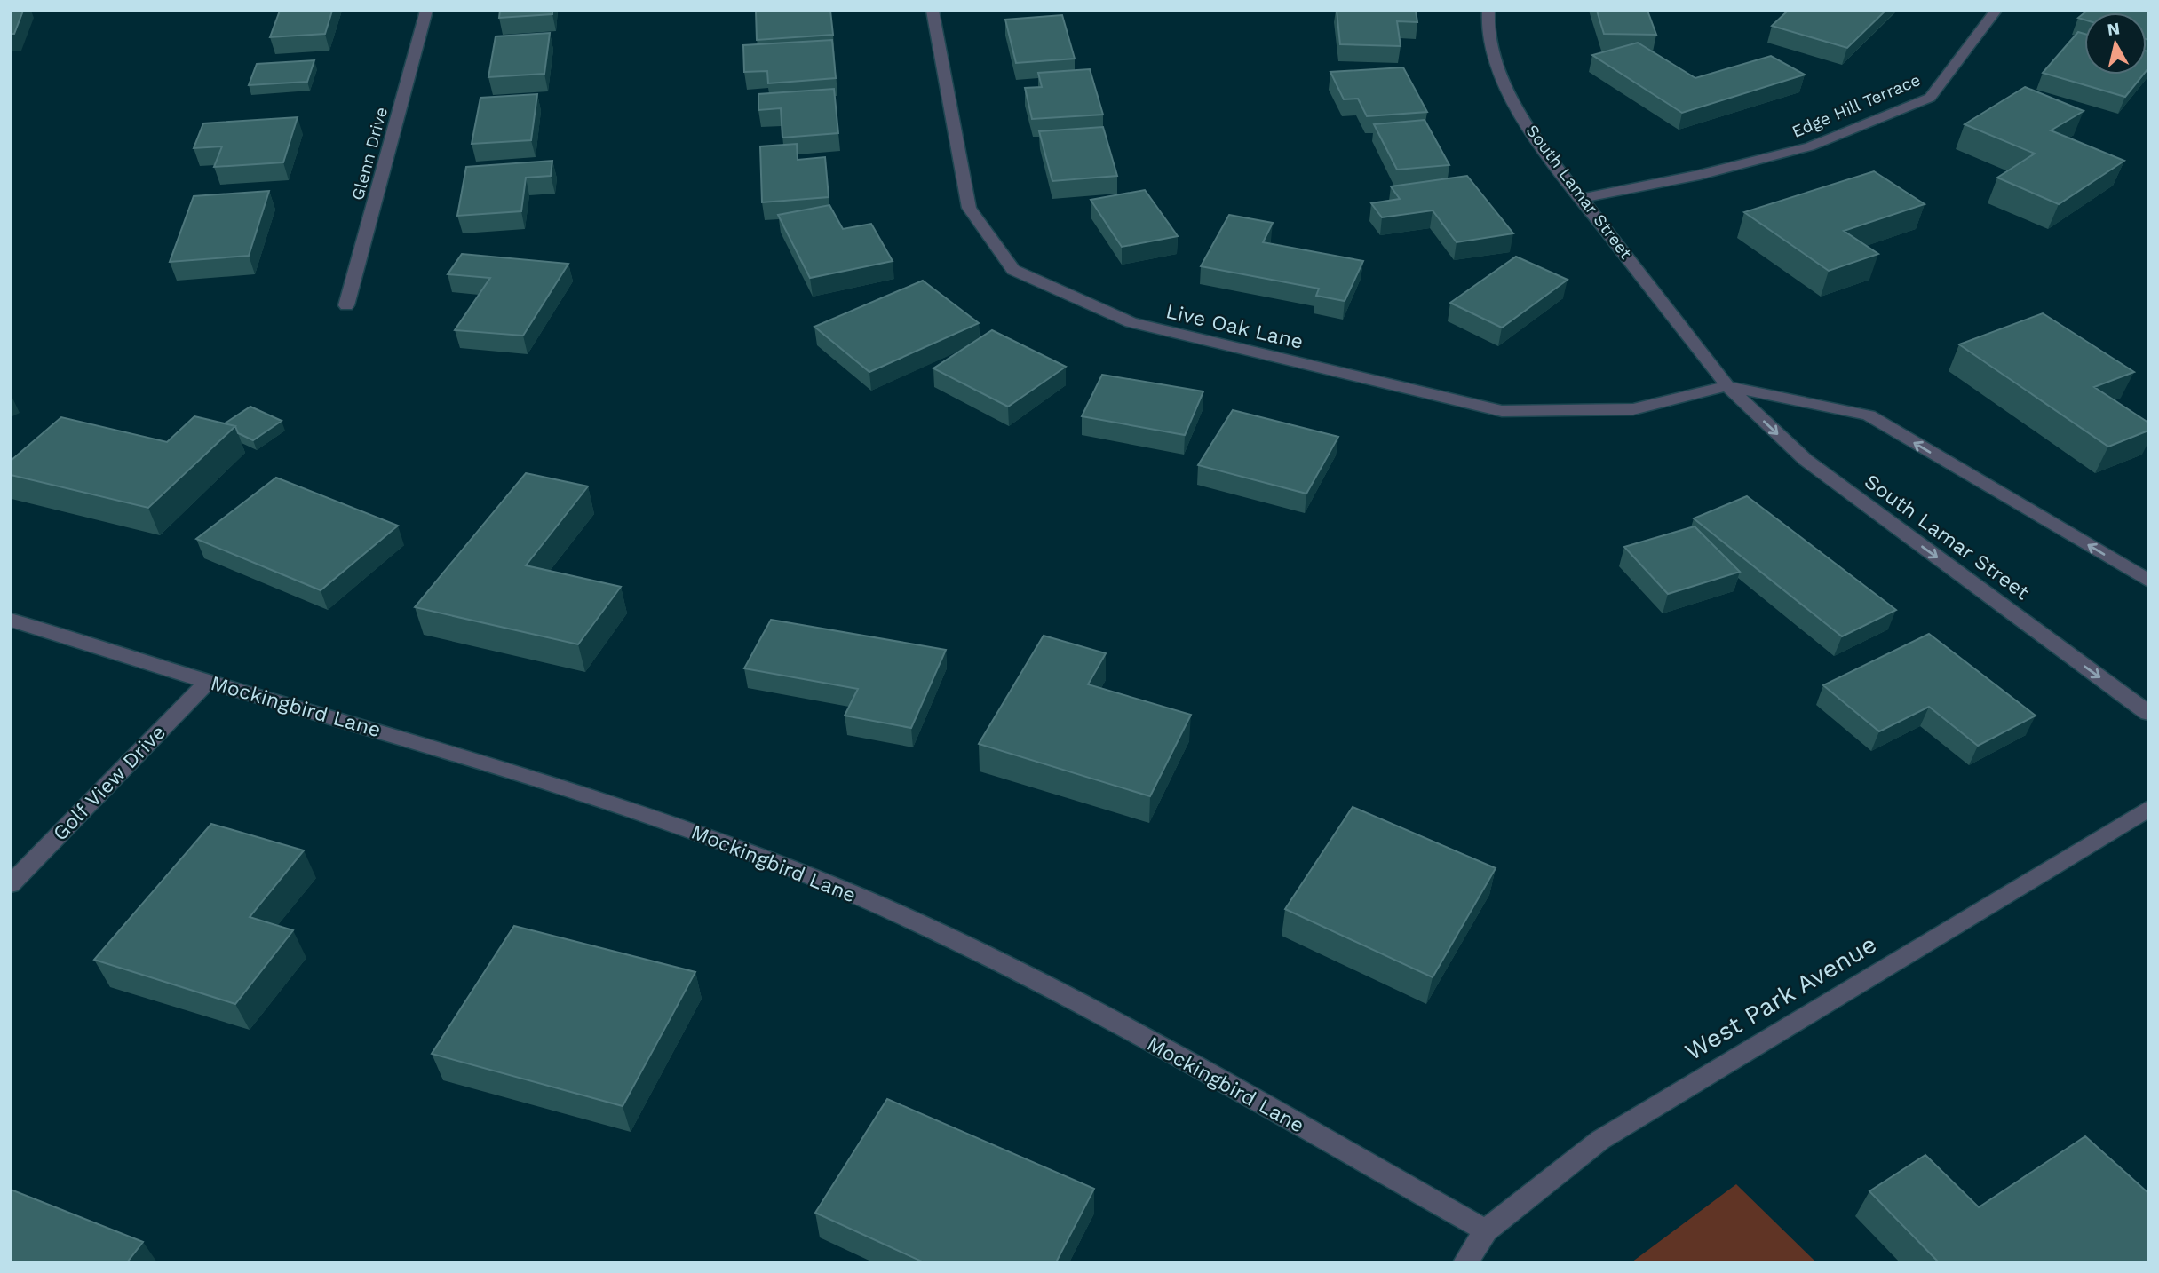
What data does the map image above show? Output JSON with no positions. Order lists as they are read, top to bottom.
{
  "streets": {
    "street": [
      "Edge Hill Terrace",
      "Glenn Drive",
      "South Lamar Street",
      "Live Oak Lane",
      "Mockingbird Lane",
      "Golf View Drive",
      "West Park Avenue"
    ]
  },
  "crossings": [
    ["Edge Hill Terrace", "South Lamar Street"],
    ["South Lamar Street", "Live Oak Lane"],
    ["Mockingbird Lane", "Golf View Drive"],
    ["Mockingbird Lane", "West Park Avenue"]
  ],
  "north": "top"
}
